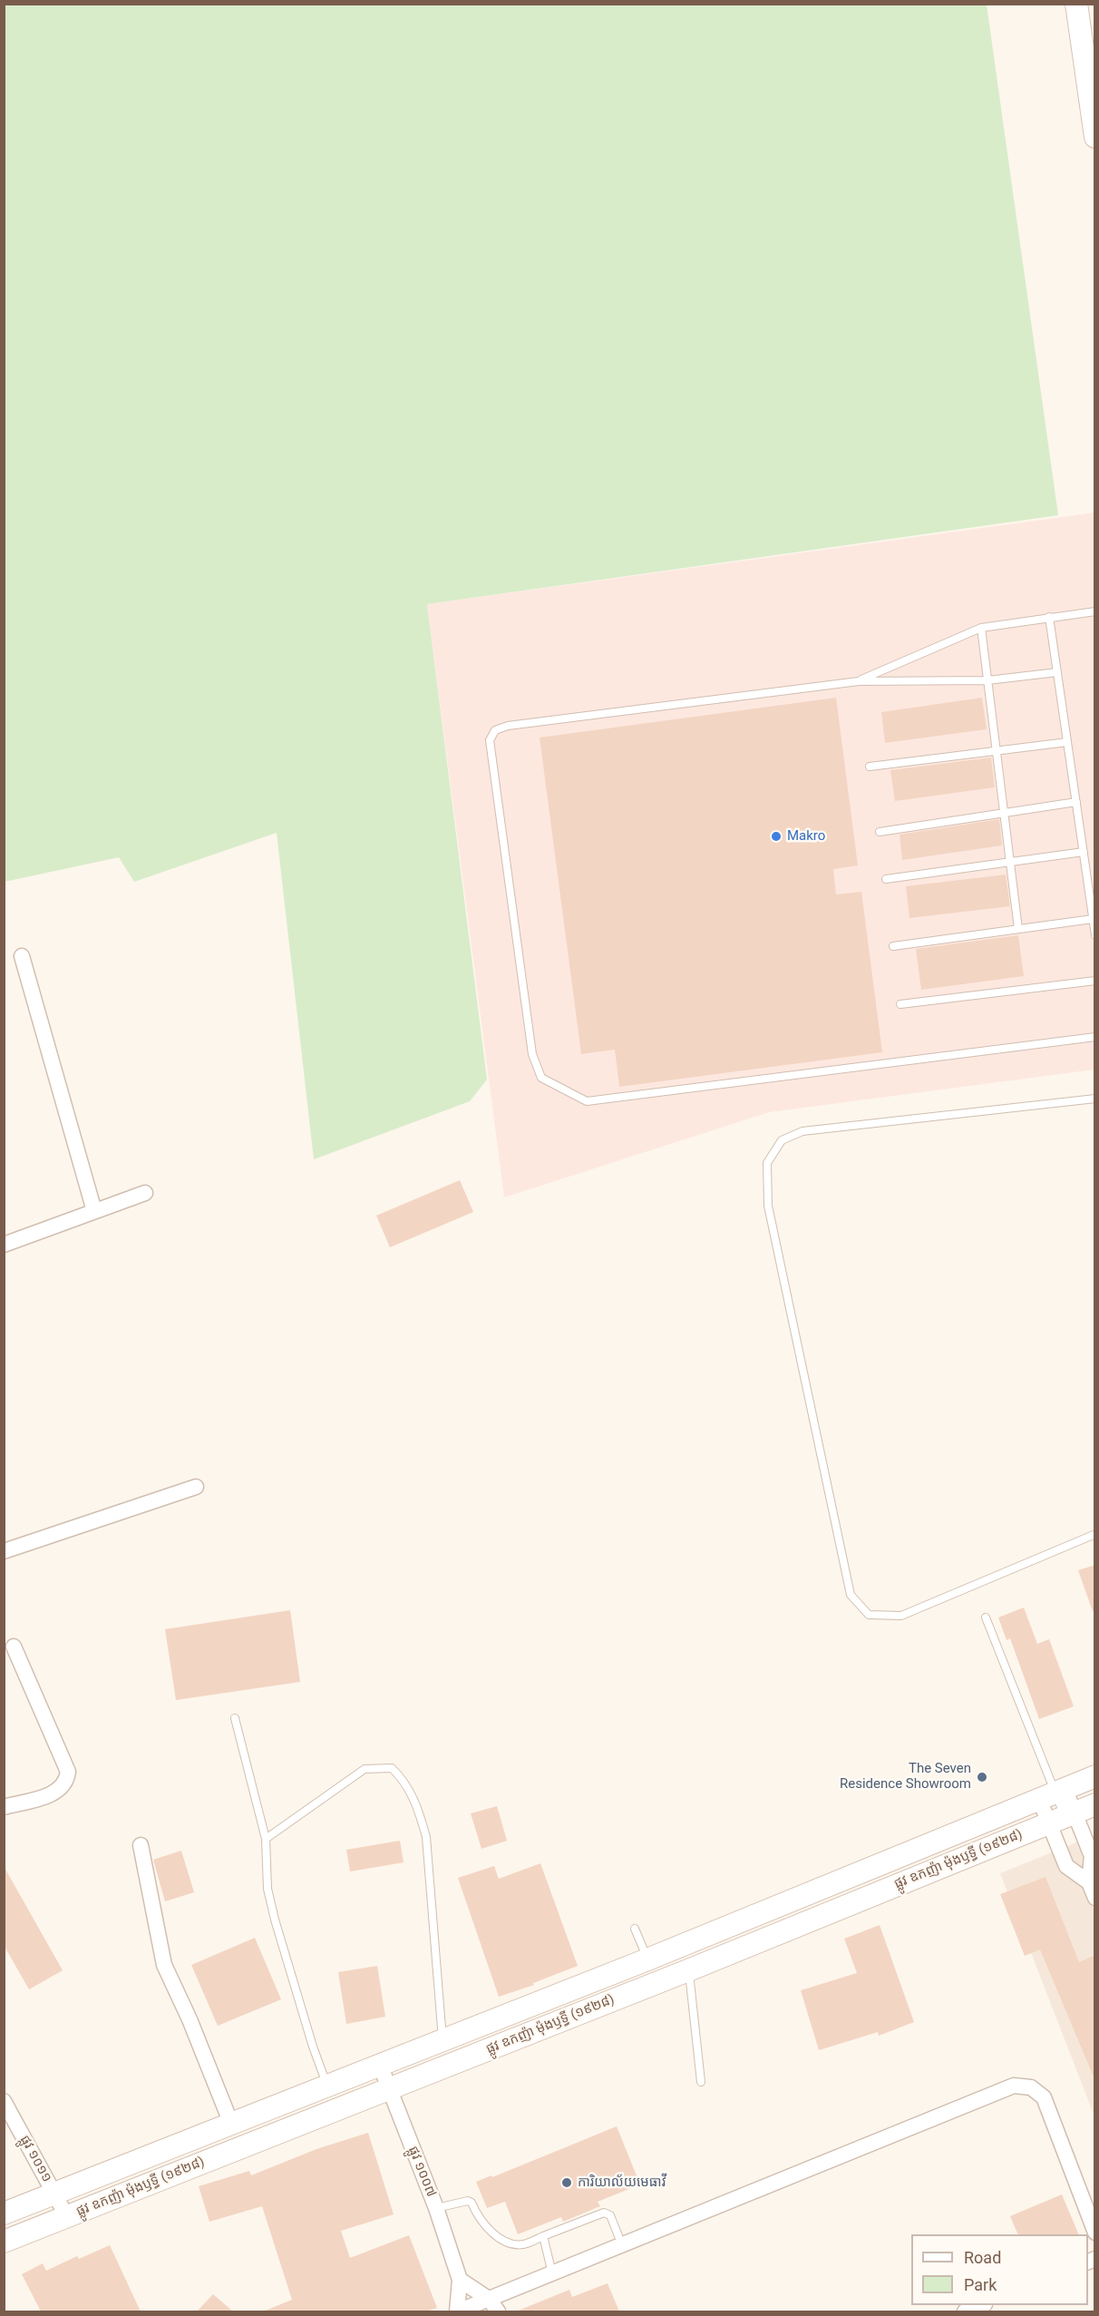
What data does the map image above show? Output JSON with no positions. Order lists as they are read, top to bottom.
{
  "streets": {
    "main road": ["ផ្លូវ ឧកញ៉ា ម៉ុងឫទ្ធី (១៩២៨)"],
    "street": ["ផ្លូវ ១០១១", "ផ្លូវ ១០០៧"]
  },
  "crossings": [
    ["ផ្លូវ ឧកញ៉ា ម៉ុងឫទ្ធី (១៩២៨)", "ផ្លូវ ១០១១"],
    ["ផ្លូវ ឧកញ៉ា ម៉ុងឫទ្ធី (១៩២៨)", "ផ្លូវ ១០០៧"]
  ],
  "places": ["Makro", "The Seven Residence Showroom", "ការិយាល័យមេធាវី"],
  "legend": ["Road", "Park"]
}
